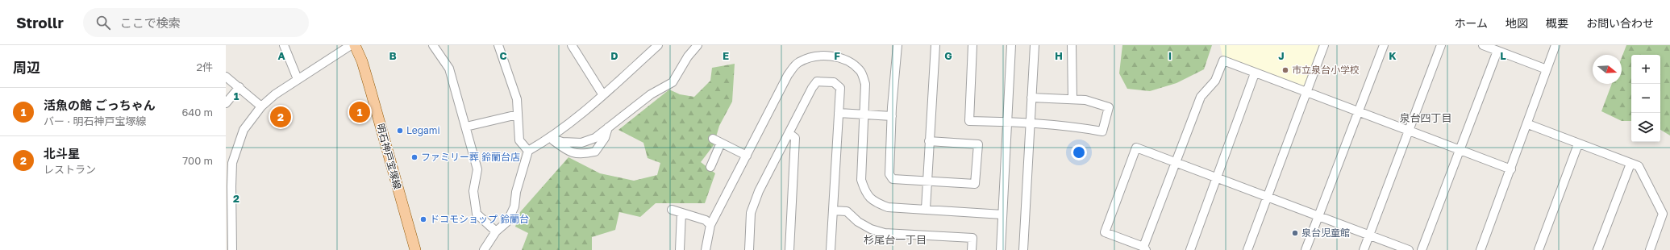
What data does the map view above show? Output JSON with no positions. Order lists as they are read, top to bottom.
{
  "streets": {
    "main road": ["明石神戸宝塚線"]
  },
  "districts": ["泉台四丁目", "杉尾台一丁目"],
  "places": [
    "市立泉台小学校",
    "Legami",
    "ファミリー葬 鈴蘭台店",
    "ドコモショップ 鈴蘭台",
    "泉台児童館"
  ],
  "north": "right",
  "page": {
    "header": "Strollr",
    "search": "ここで検索",
    "nav": [
      "ホーム",
      "地図",
      "概要",
      "お問い合わせ"
    ],
    "heading": ["周辺", "2件"],
    "map_buttons": ["+", "−"],
    "list": [
      {
        "mark": "1",
        "name": "活魚の館 ごっちゃん",
        "note": "バー · 明石神戸宝塚線",
        "value": "640 m"
      },
      {
        "mark": "2",
        "name": "北斗星",
        "note": "レストラン",
        "value": "700 m"
      }
    ],
    "pins": ["1", "2"]
  },
  "grid": {
    "columns": [
      "A",
      "B",
      "C",
      "D",
      "E",
      "F",
      "G",
      "H",
      "I",
      "J",
      "K",
      "L"
    ],
    "rows": ["1", "2"]
  }
}
